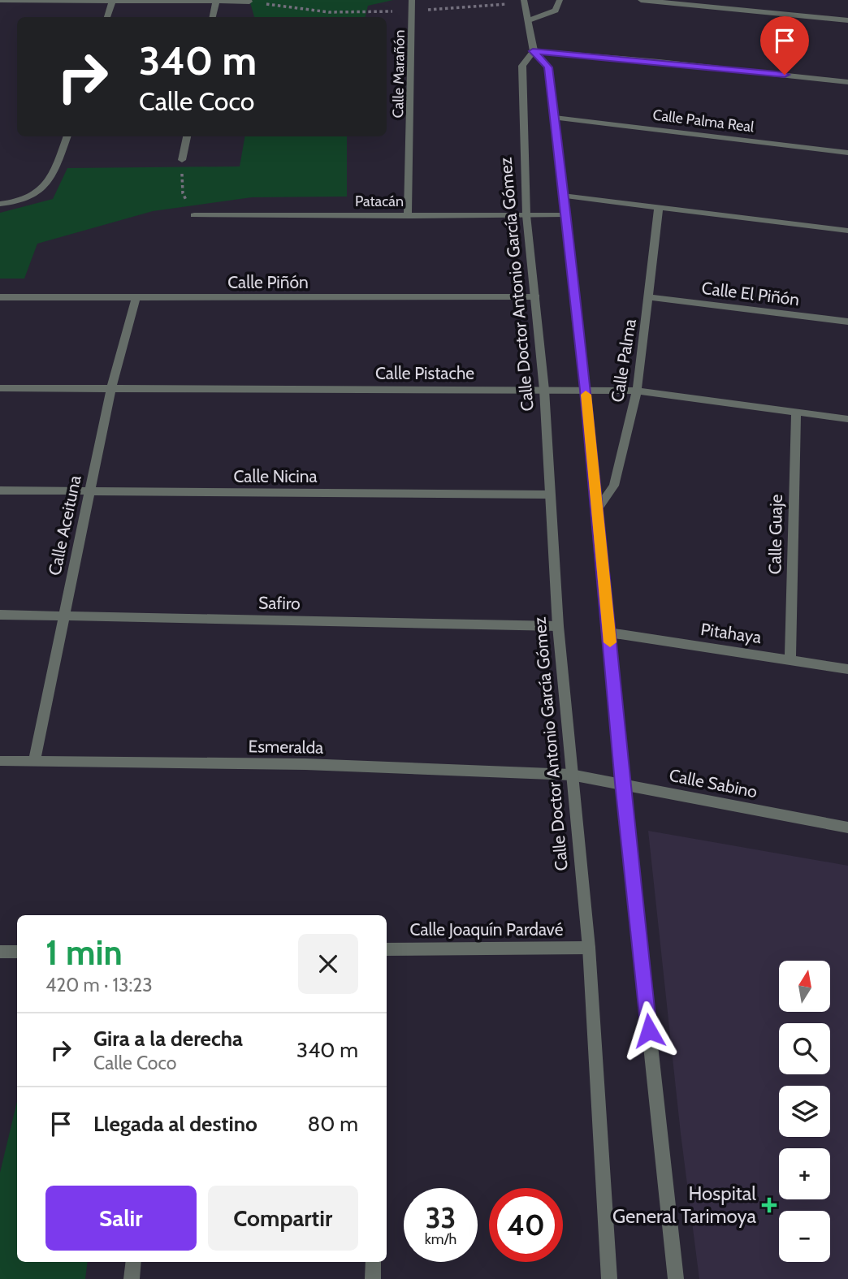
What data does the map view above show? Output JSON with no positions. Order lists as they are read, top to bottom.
{
  "streets": {
    "street": [
      "Calle Marañón",
      "Calle Palma Real",
      "Patacán",
      "Calle Piñón",
      "Calle Doctor Antonio García Gómez",
      "Calle El Piñón",
      "Calle Palma",
      "Calle Pistache",
      "Calle Nicina",
      "Calle Aceituna",
      "Calle Guaje",
      "Safiro",
      "Pitahaya",
      "Esmeralda",
      "Calle Sabino",
      "Calle Joaquín Pardavé"
    ]
  },
  "crossings": [
    ["Calle Marañón", "Patacán"],
    ["Patacán", "Calle Doctor Antonio García Gómez"],
    ["Calle Piñón", "Calle Doctor Antonio García Gómez"],
    ["Calle Piñón", "Calle Aceituna"],
    ["Calle Doctor Antonio García Gómez", "Calle Pistache"],
    ["Calle Doctor Antonio García Gómez", "Calle Nicina"],
    ["Calle Doctor Antonio García Gómez", "Safiro"],
    ["Calle Doctor Antonio García Gómez", "Esmeralda"],
    ["Calle Doctor Antonio García Gómez", "Calle Sabino"],
    ["Calle Doctor Antonio García Gómez", "Calle Joaquín Pardavé"],
    ["Calle El Piñón", "Calle Palma"],
    ["Calle Palma", "Calle Pistache"],
    ["Calle Pistache", "Calle Aceituna"],
    ["Calle Pistache", "Calle Guaje"],
    ["Calle Nicina", "Calle Aceituna"],
    ["Calle Aceituna", "Safiro"],
    ["Calle Aceituna", "Esmeralda"],
    ["Calle Guaje", "Pitahaya"],
    ["Esmeralda", "Calle Sabino"]
  ],
  "places": {
    "health": ["Hospital General Tarimoya"]
  },
  "north": "top",
  "page": {
    "turn": ["340 m", "Calle Coco"],
    "heading": ["1 min", "420 m · 13:23"],
    "map_buttons": ["+", "−"],
    "list": [
      {
        "name": "Gira a la derecha",
        "note": "Calle Coco",
        "value": "340 m"
      },
      {
        "name": "Llegada al destino",
        "value": "80 m"
      }
    ],
    "buttons": ["Salir", "Compartir"],
    "speed": "33 km/h",
    "limit": "40"
  }
}
